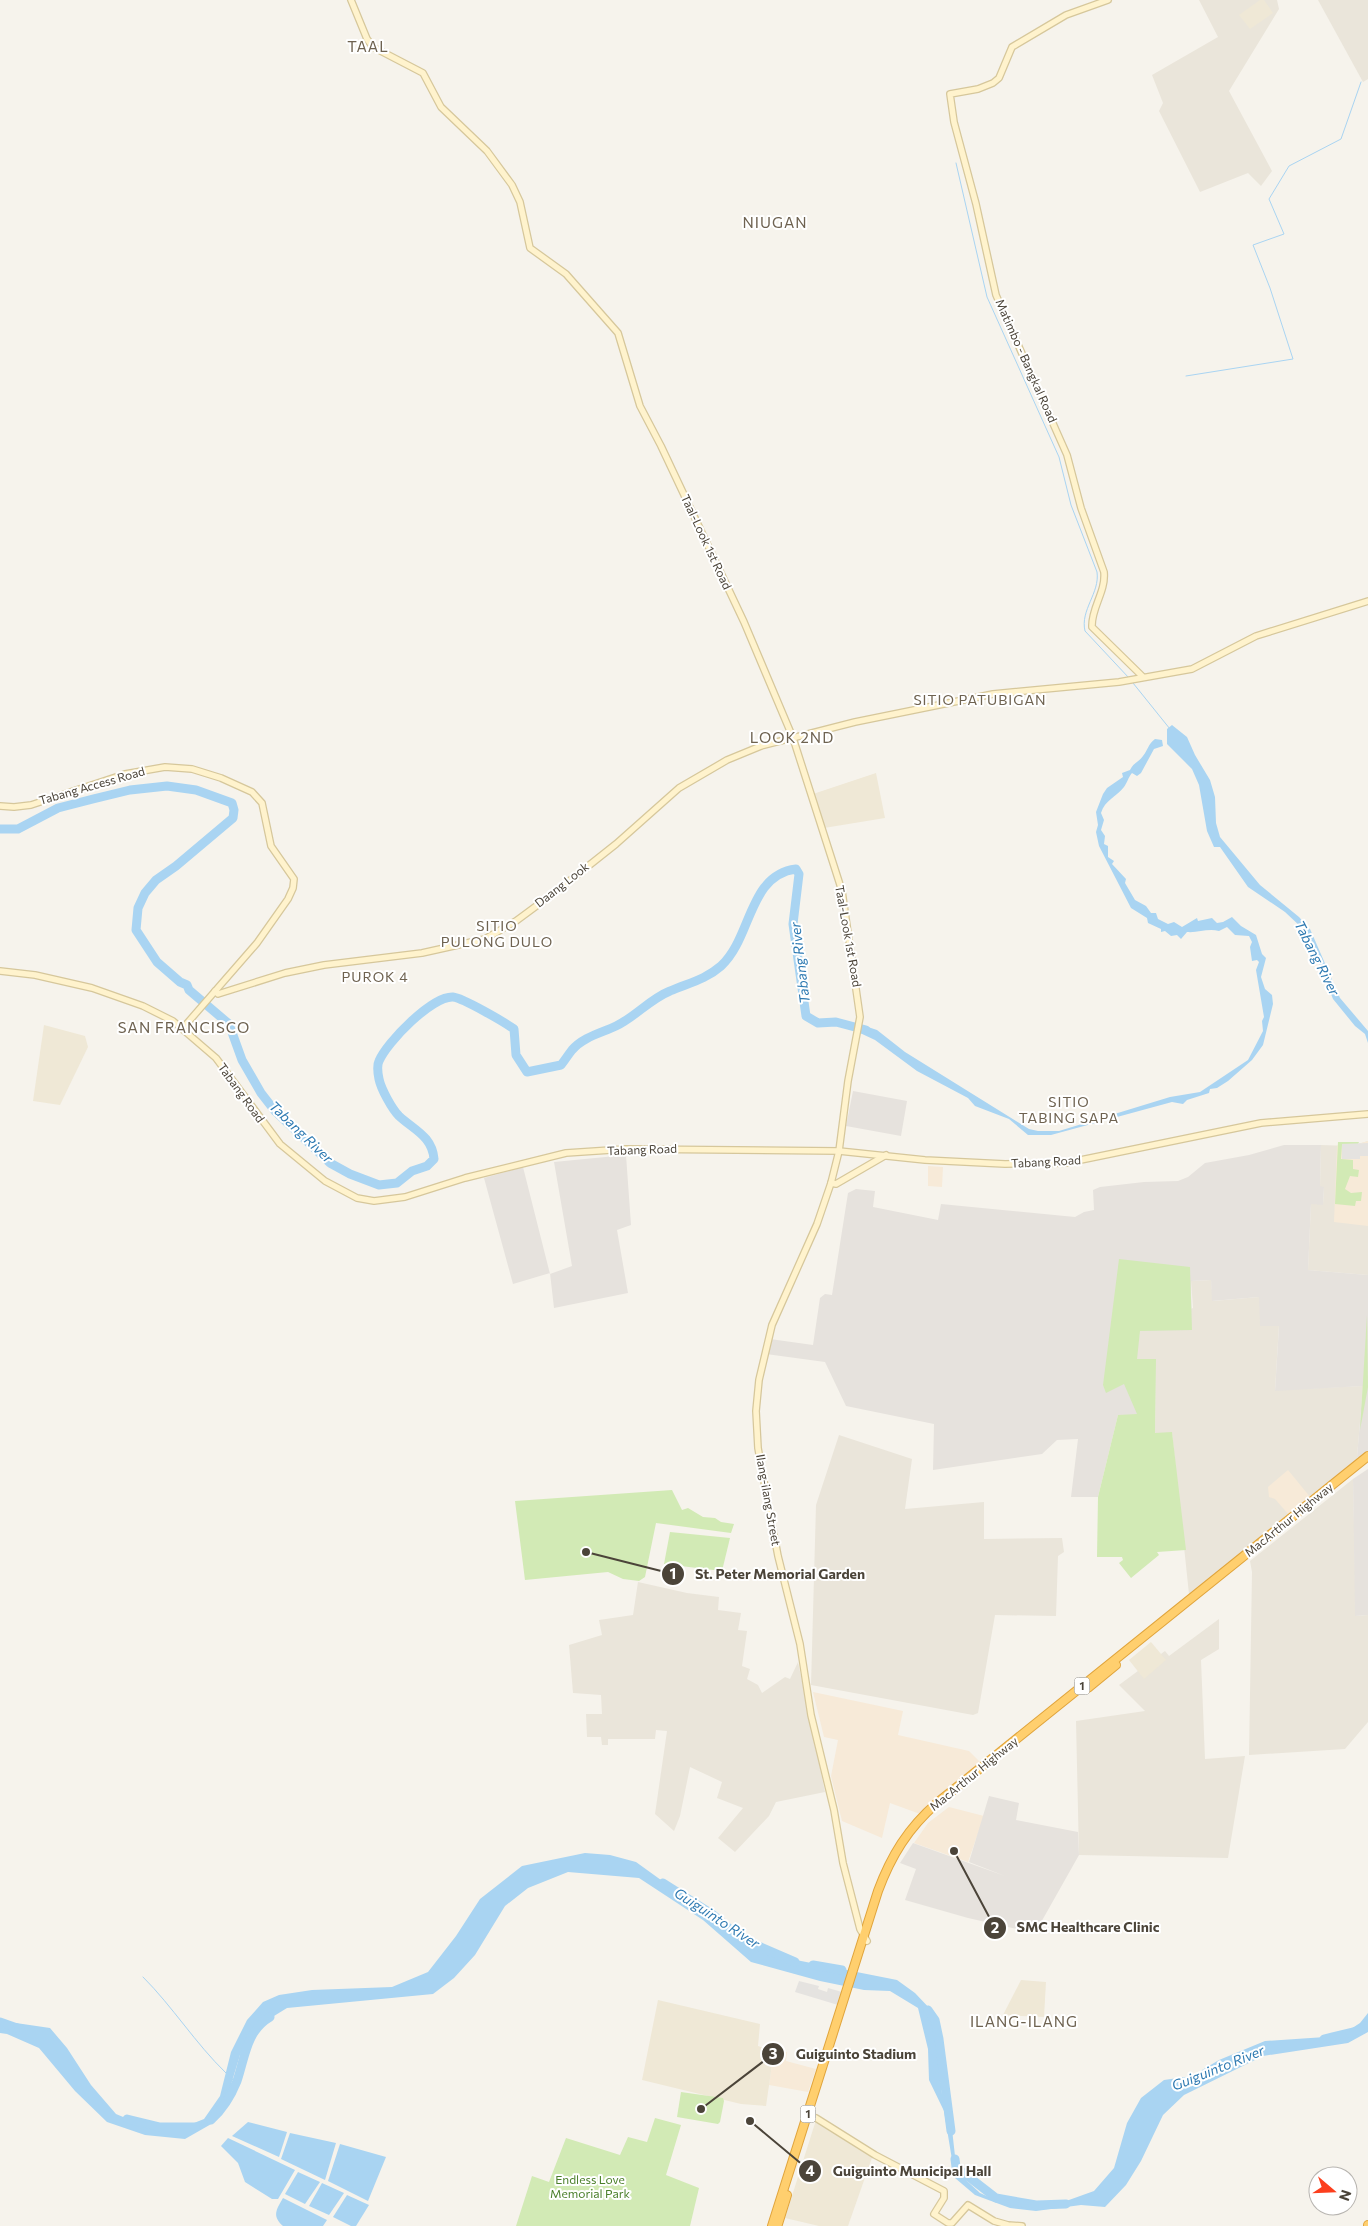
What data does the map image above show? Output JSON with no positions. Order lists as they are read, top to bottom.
{
  "streets": {
    "highway": ["MacArthur Highway", "1"],
    "street": [
      "Matimbo - Bangkal Road",
      "Taal-Look 1st Road",
      "Tabang Access Road",
      "Daang Look",
      "Tabang Road",
      "Ilang-ilang Street"
    ]
  },
  "crossings": [
    ["Matimbo - Bangkal Road", "Daang Look"],
    ["Taal-Look 1st Road", "Daang Look"],
    ["Taal-Look 1st Road", "Tabang Road"],
    ["Taal-Look 1st Road", "Ilang-ilang Street"],
    ["Tabang Access Road", "Daang Look"],
    ["Tabang Access Road", "Tabang Road"],
    ["Ilang-ilang Street", "MacArthur Highway"]
  ],
  "districts": [
    "TAAL",
    "NIUGAN",
    "SITIO PATUBIGAN",
    "LOOK 2ND",
    "SITIO PULONG DULO",
    "PUROK 4",
    "SAN FRANCISCO",
    "SITIO TABING SAPA",
    "ILANG-ILANG"
  ],
  "water": ["Tabang River", "Guiguinto River"],
  "parks": ["Endless Love Memorial Park"],
  "places": [
    "St. Peter Memorial Garden",
    "SMC Healthcare Clinic",
    "Guiguinto Stadium",
    "Guiguinto Municipal Hall"
  ],
  "north": "right"
}
